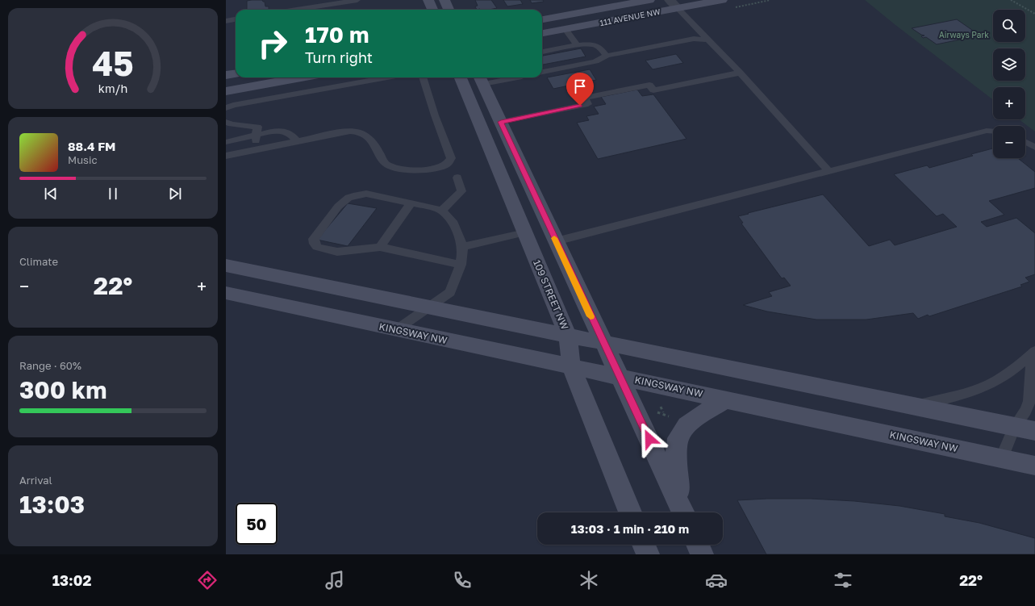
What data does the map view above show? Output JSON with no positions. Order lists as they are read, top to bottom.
{
  "streets": {
    "main road": ["111 AVENUE NW", "109 STREET NW", "KINGSWAY NW"]
  },
  "crossings": [
    ["109 STREET NW", "KINGSWAY NW"]
  ],
  "parks": ["Airways Park"],
  "page": {
    "map_buttons": ["+", "−"],
    "turn": ["170 m", "Turn right"],
    "song": ["88.4 FM", "Music"],
    "tile": [
      "Climate",
      ["Range · 60%", "300 km"],
      ["Arrival", "13:03"]
    ],
    "heat": ["−", "22°", "+"],
    "limit": "50",
    "trip": "13:03 · 1 min · 210 m",
    "tabs": ["13:02", "22°"],
    "gauge": ["45", "km/h"]
  }
}
